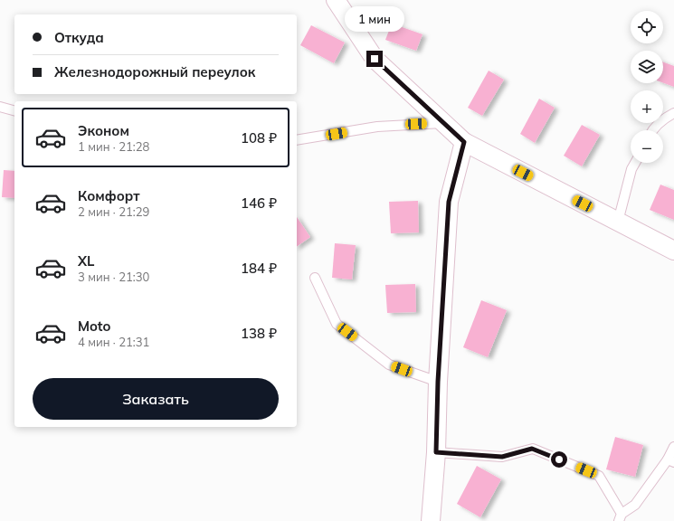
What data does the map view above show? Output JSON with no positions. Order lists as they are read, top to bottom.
{
  "page": {
    "bubble": "1 мин",
    "map_buttons": ["+", "−"],
    "banner": ["Откуда", "Железнодорожный переулок"],
    "list": [
      {
        "name": "Эконом",
        "note": "1 мин · 21:28",
        "value": "108 ₽"
      },
      {
        "name": "Комфорт",
        "note": "2 мин · 21:29",
        "value": "146 ₽"
      },
      {
        "name": "XL",
        "note": "3 мин · 21:30",
        "value": "184 ₽"
      },
      {
        "name": "Moto",
        "note": "4 мин · 21:31",
        "value": "138 ₽"
      }
    ],
    "buttons": "Заказать"
  }
}
